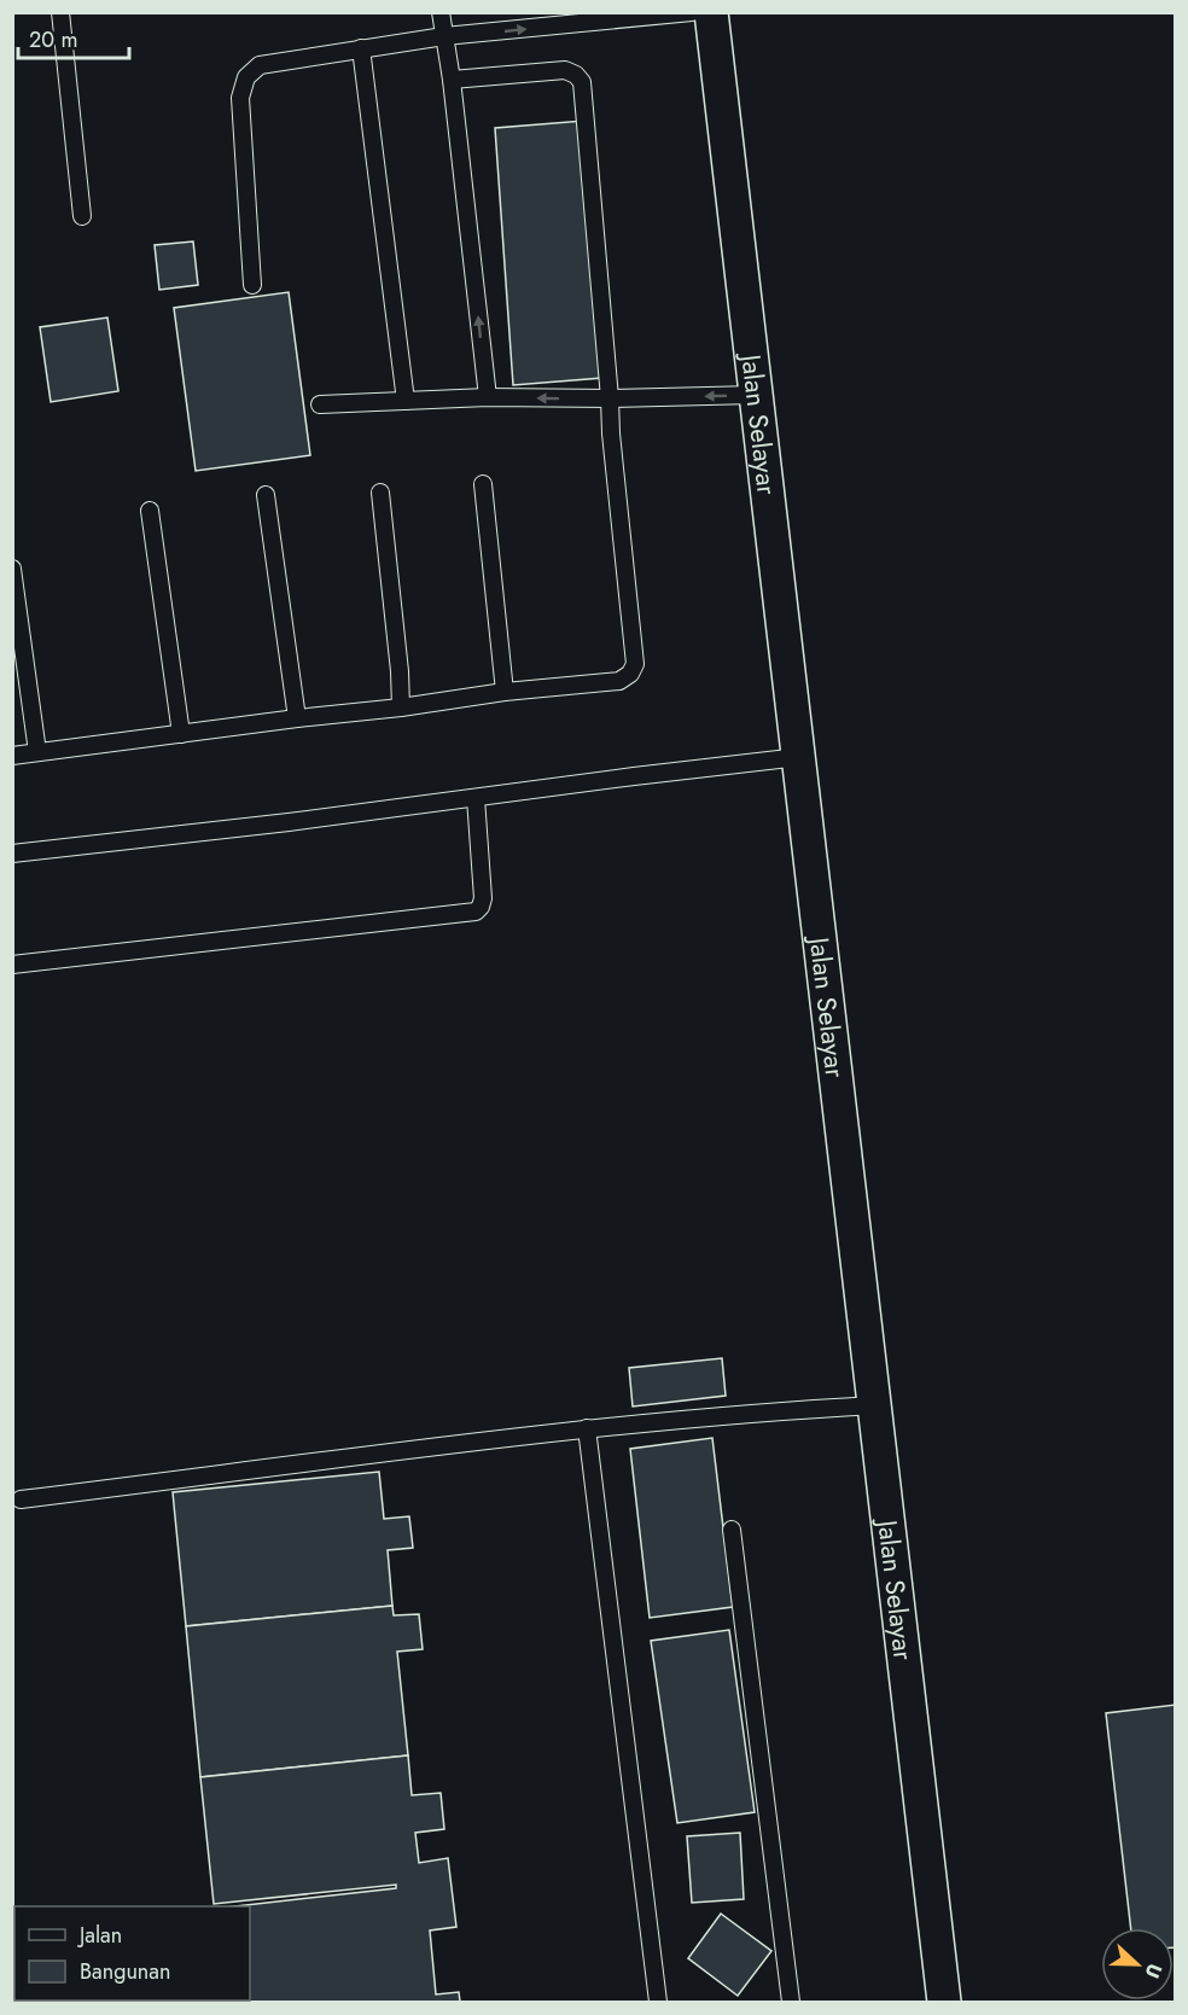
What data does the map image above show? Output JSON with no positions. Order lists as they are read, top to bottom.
{
  "streets": {
    "street": ["Jalan Selayar"]
  },
  "legend": ["Jalan", "Bangunan"],
  "scale_bar": "20 m",
  "north": "right"
}
